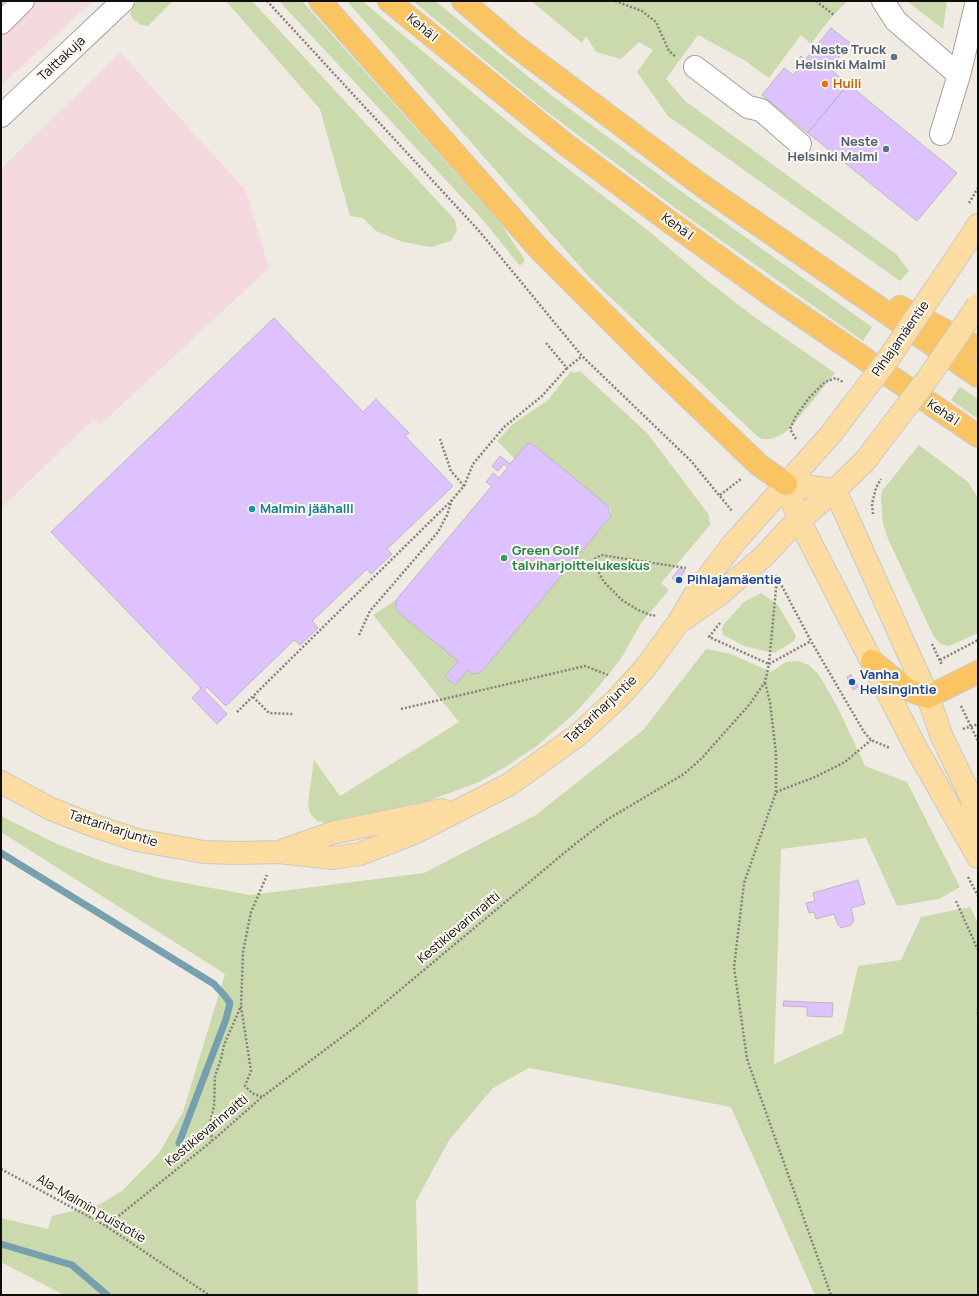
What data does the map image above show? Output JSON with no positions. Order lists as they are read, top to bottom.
{
  "streets": {
    "highway": ["Kehä I"],
    "main road": ["Pihlajamäentie", "Tattariharjuntie"],
    "street": ["Talttakuja"],
    "path": ["Kestikievarinraitti", "Ala-Malmin puistotie"]
  },
  "crossings": [
    ["Pihlajamäentie", "Tattariharjuntie"],
    ["Kestikievarinraitti", "Ala-Malmin puistotie"]
  ],
  "places": [
    "Neste Truck Helsinki Malmi",
    "Huili",
    "Neste Helsinki Malmi",
    "Malmin jäähalli",
    "Green Golf talviharjoittelukeskus",
    "Pihlajamäentie",
    "Vanha Helsingintie"
  ]
}
